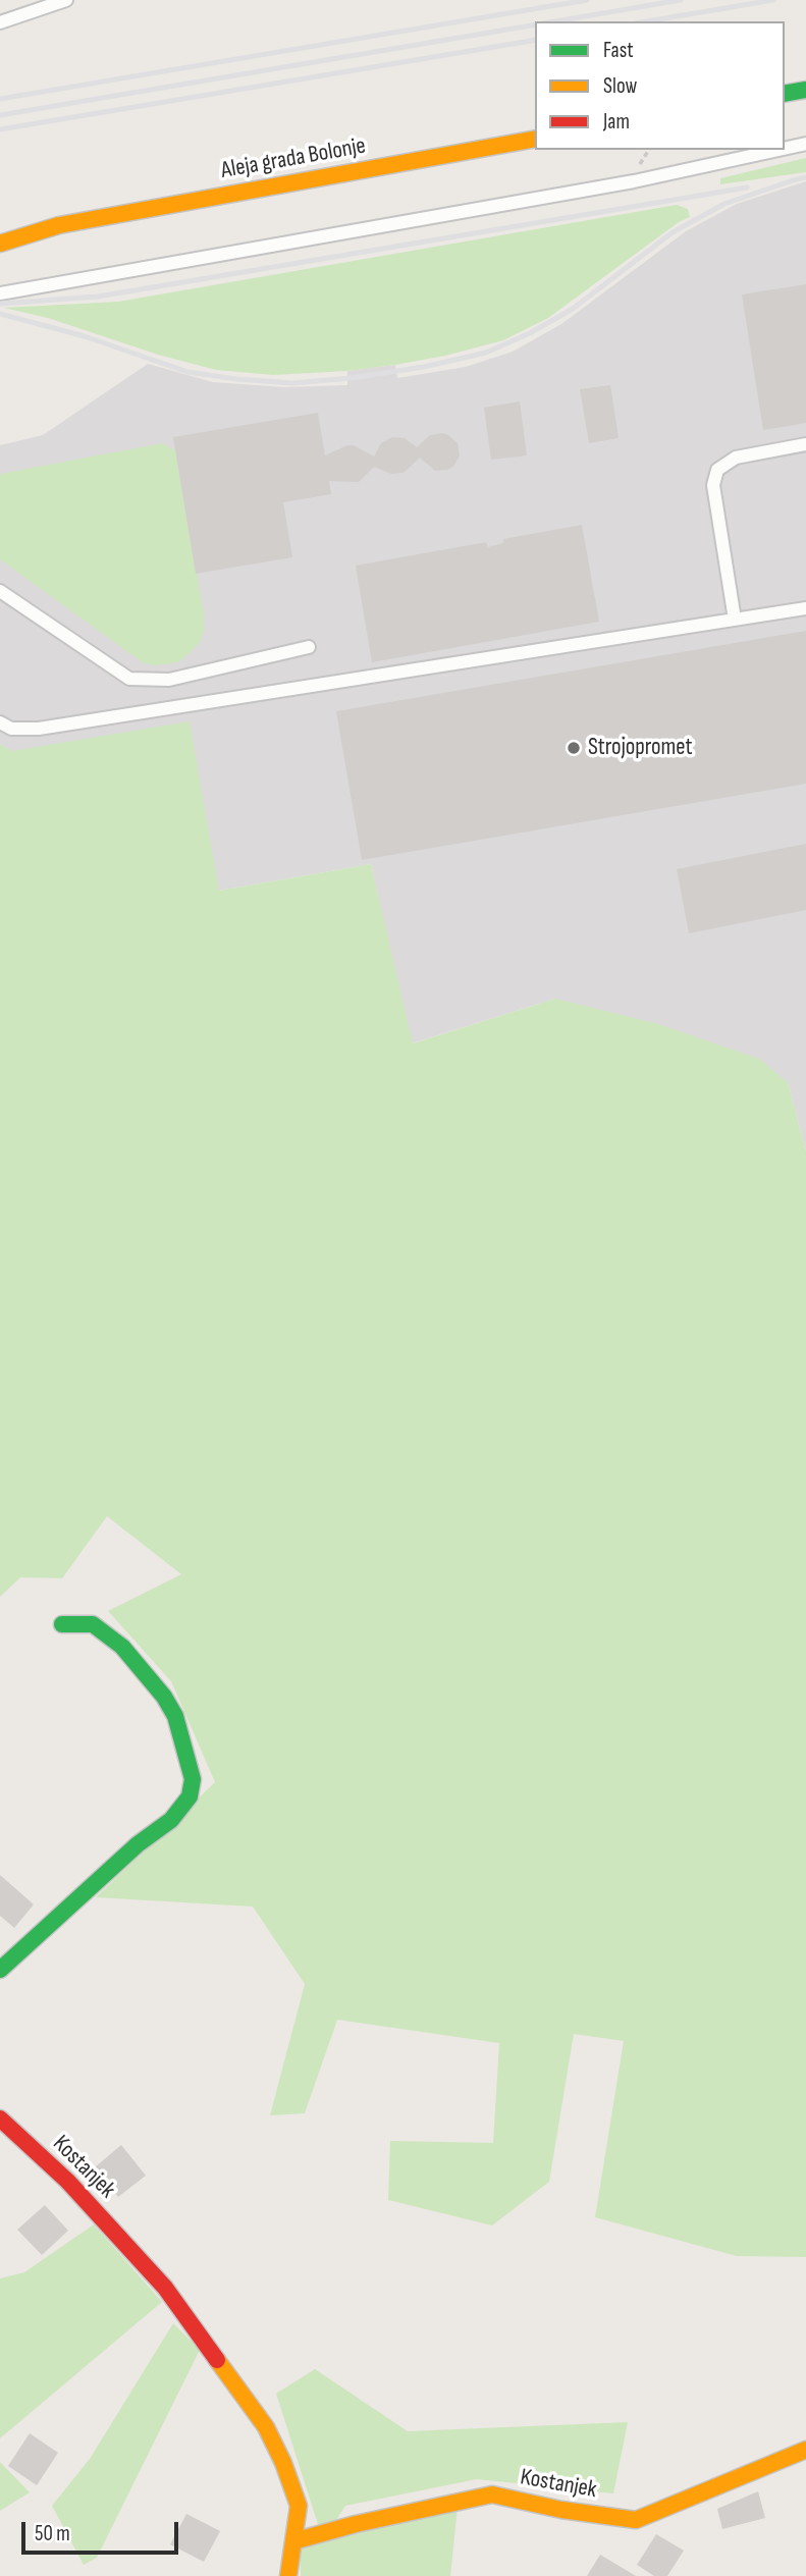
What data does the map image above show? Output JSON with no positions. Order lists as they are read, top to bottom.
{
  "streets": {
    "street": ["Aleja grada Bolonje", "Kostanjek"]
  },
  "places": ["Strojopromet"],
  "legend": ["Fast", "Slow", "Jam"],
  "scale_bar": "50 m"
}
